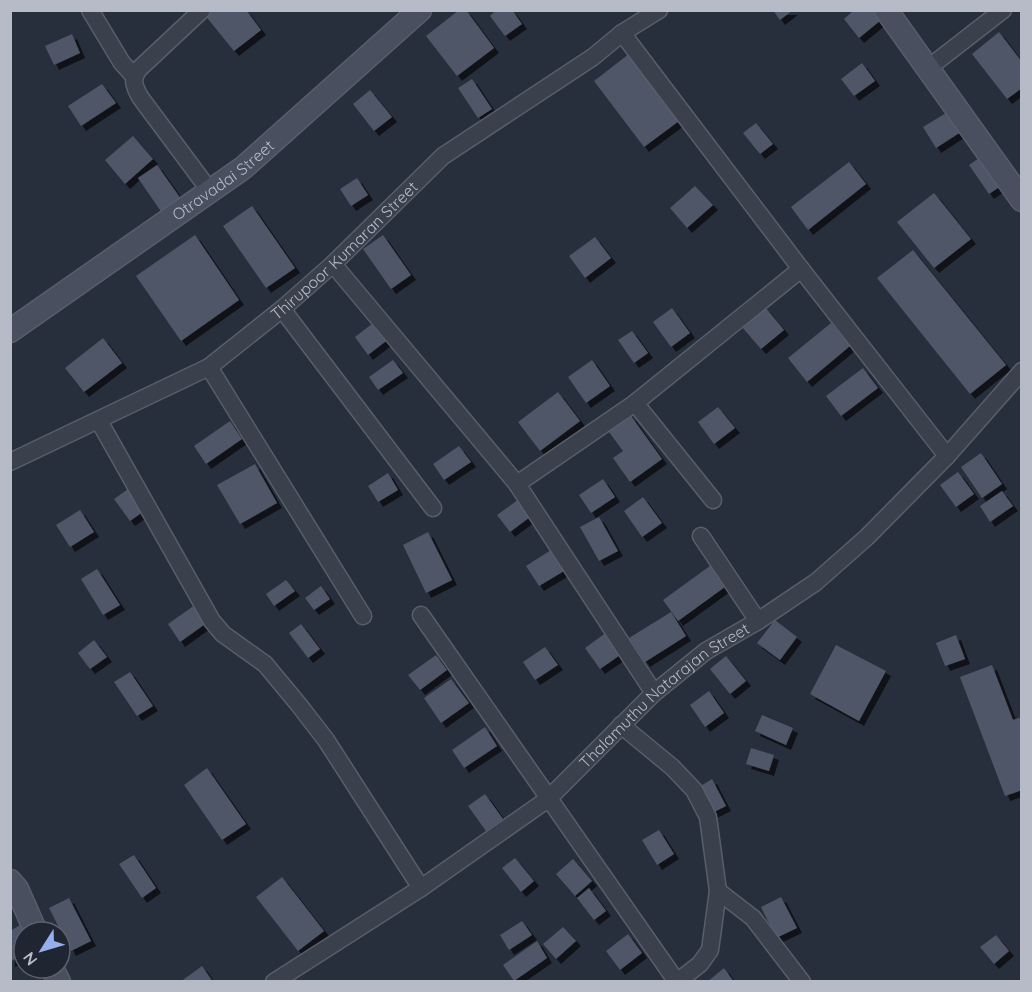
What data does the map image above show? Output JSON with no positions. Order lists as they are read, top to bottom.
{
  "streets": {
    "street": ["Otravadai Street", "Thirupoor Kumaran Street", "Thalamuthu Natarajan Street"]
  },
  "north": "bottom left"
}
